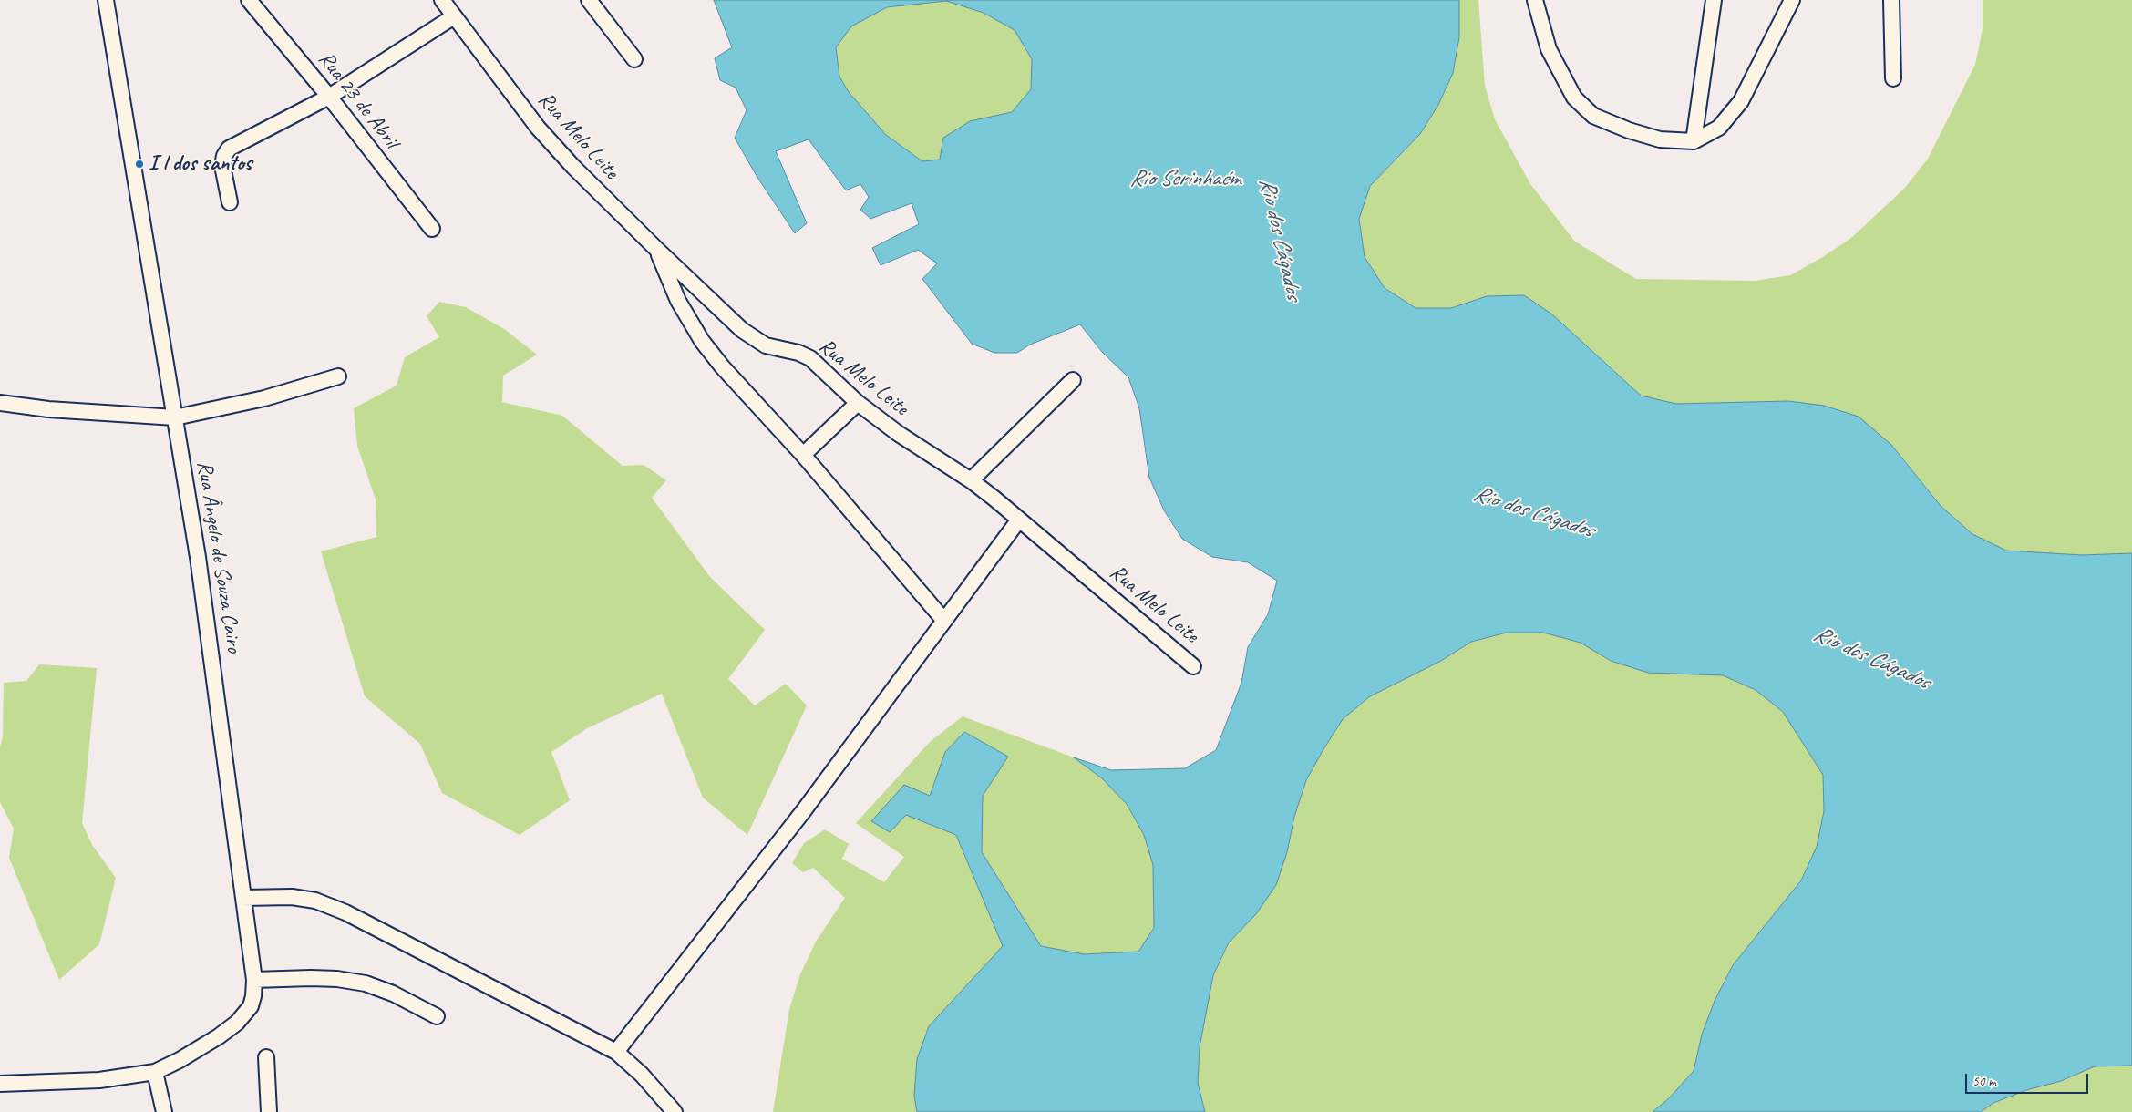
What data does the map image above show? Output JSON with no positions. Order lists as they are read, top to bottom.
{
  "streets": {
    "street": ["Rua 23 de Abril", "Rua Melo Leite", "Rua Ângelo de Souza Cairo"]
  },
  "water": ["Rio Serinhaém", "Rio dos Cágados"],
  "places": ["I l dos santos"],
  "scale_bar": "50 m"
}
